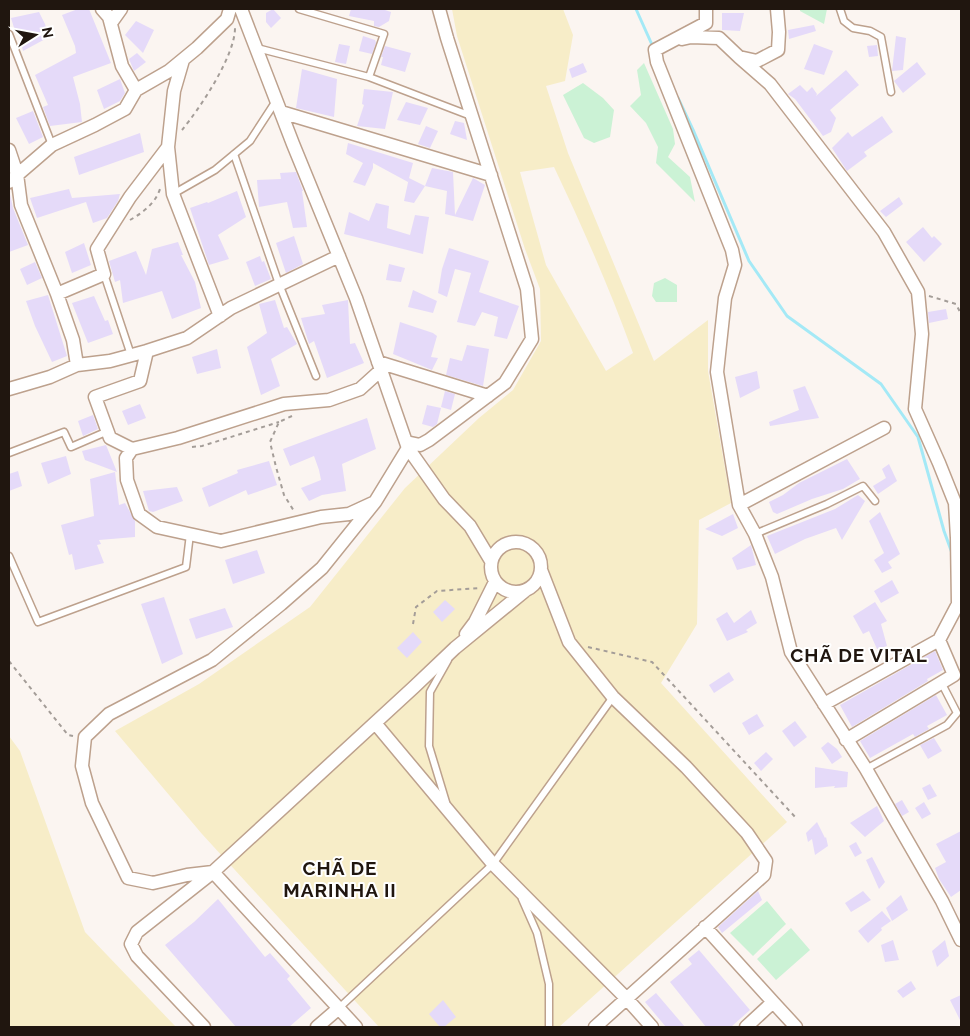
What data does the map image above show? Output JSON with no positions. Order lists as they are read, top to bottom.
{
  "districts": ["CHÃ DE VITAL", "CHÃ DE MARINHA II"],
  "north": "right"
}
